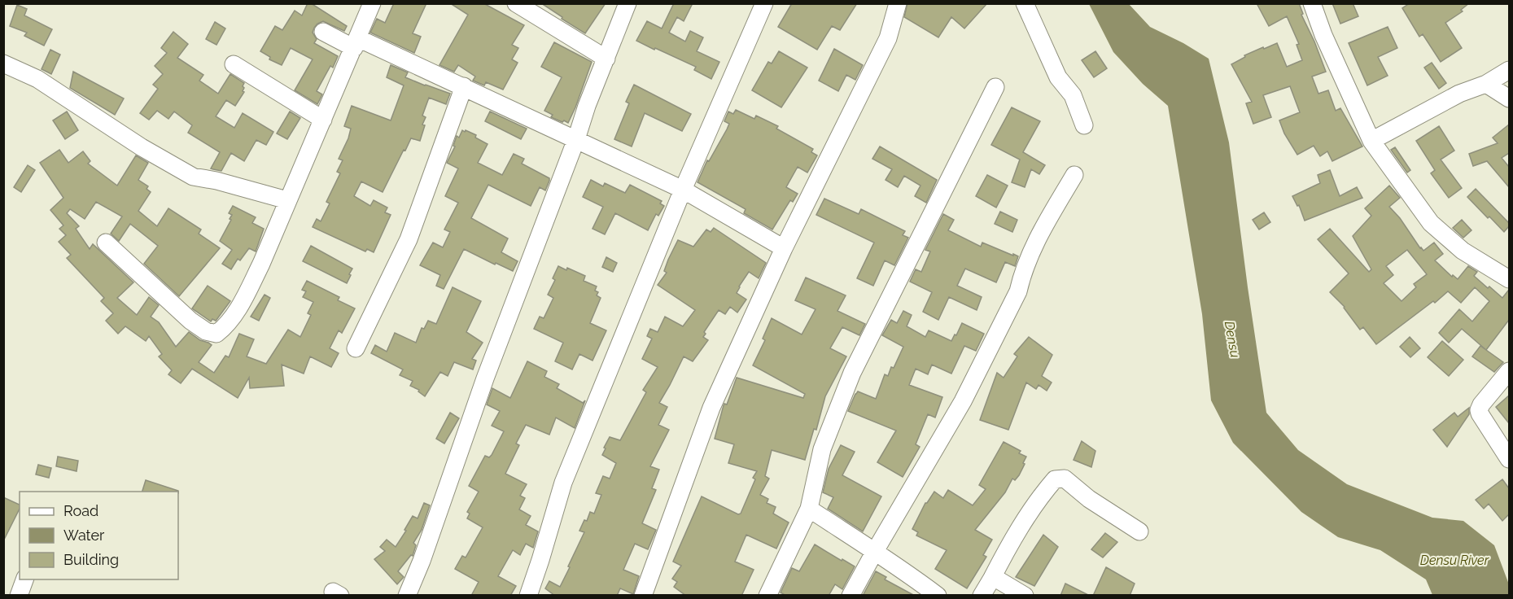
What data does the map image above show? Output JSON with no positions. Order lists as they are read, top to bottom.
{
  "water": ["Densu", "Densu River"],
  "legend": ["Road", "Water", "Building"]
}
